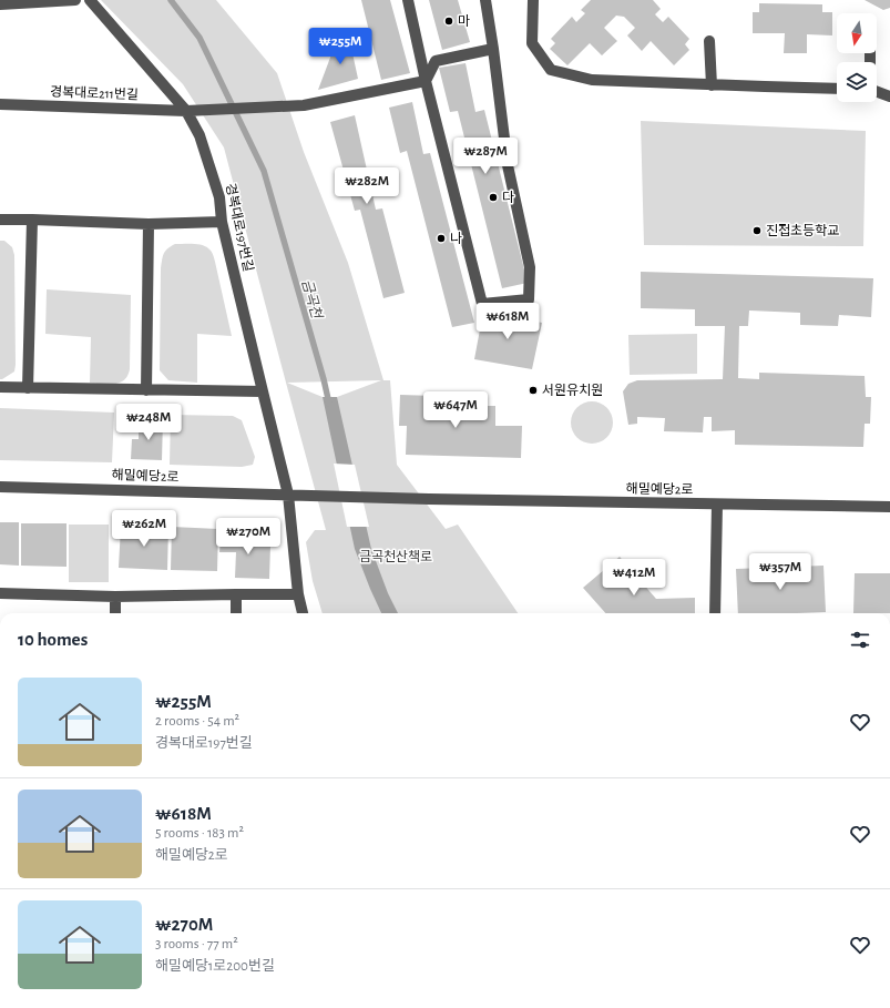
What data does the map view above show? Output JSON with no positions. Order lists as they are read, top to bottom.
{
  "streets": {
    "street": ["경복대로211번길", "경복대로197번길", "해밀예당2로"]
  },
  "crossings": [
    ["경복대로211번길", "경복대로197번길"],
    ["경복대로197번길", "해밀예당2로"]
  ],
  "water": ["금곡천"],
  "parks": ["금곡천산책로"],
  "places": [
    "마",
    "다",
    "진접초등학교",
    "나",
    "서원유치원"
  ],
  "north": "bottom",
  "page": {
    "price": [
      "₩255M",
      "₩287M",
      "₩282M",
      "₩618M",
      "₩647M",
      "₩248M",
      "₩262M",
      "₩270M",
      "₩357M",
      "₩412M"
    ],
    "heading": "10 homes",
    "list": [
      {
        "name": "₩255M",
        "note": "2 rooms · 54 m² · 경복대로197번길"
      },
      {
        "name": "₩618M",
        "note": "5 rooms · 183 m² · 해밀예당2로"
      },
      {
        "name": "₩270M",
        "note": "3 rooms · 77 m² · 해밀예당1로200번길"
      }
    ]
  }
}
